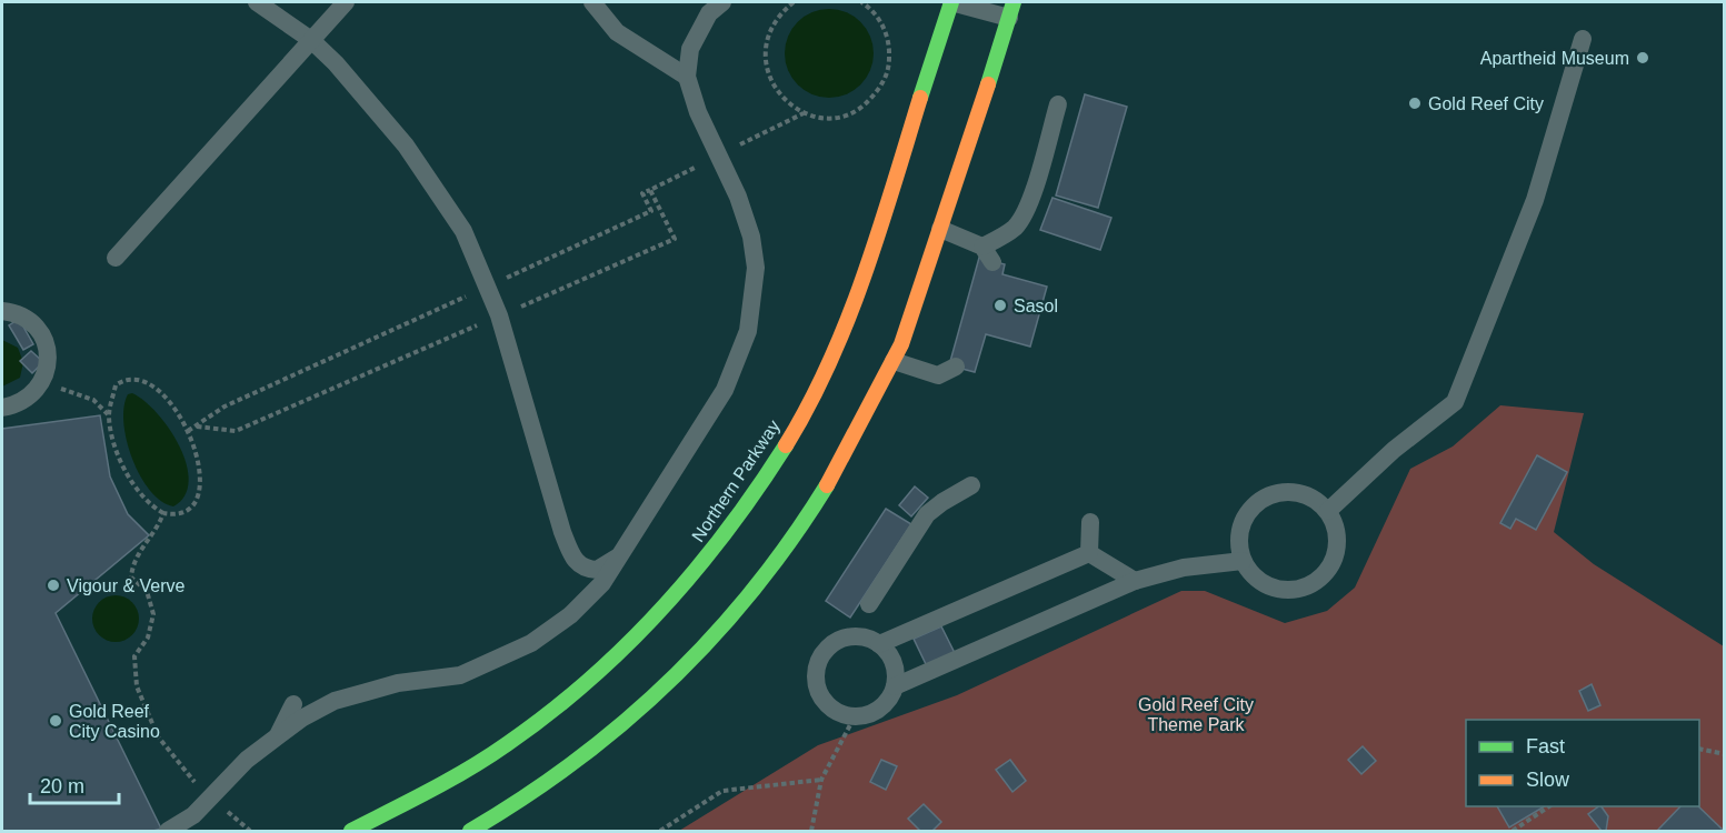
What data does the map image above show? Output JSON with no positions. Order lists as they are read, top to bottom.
{
  "streets": {
    "main road": ["Northern Parkway"]
  },
  "parks": ["Gold Reef City Theme Park"],
  "places": [
    "Apartheid Museum",
    "Gold Reef City",
    "Sasol",
    "Vigour & Verve",
    "Gold Reef City Casino"
  ],
  "legend": ["Fast", "Slow"],
  "scale_bar": "20 m"
}
